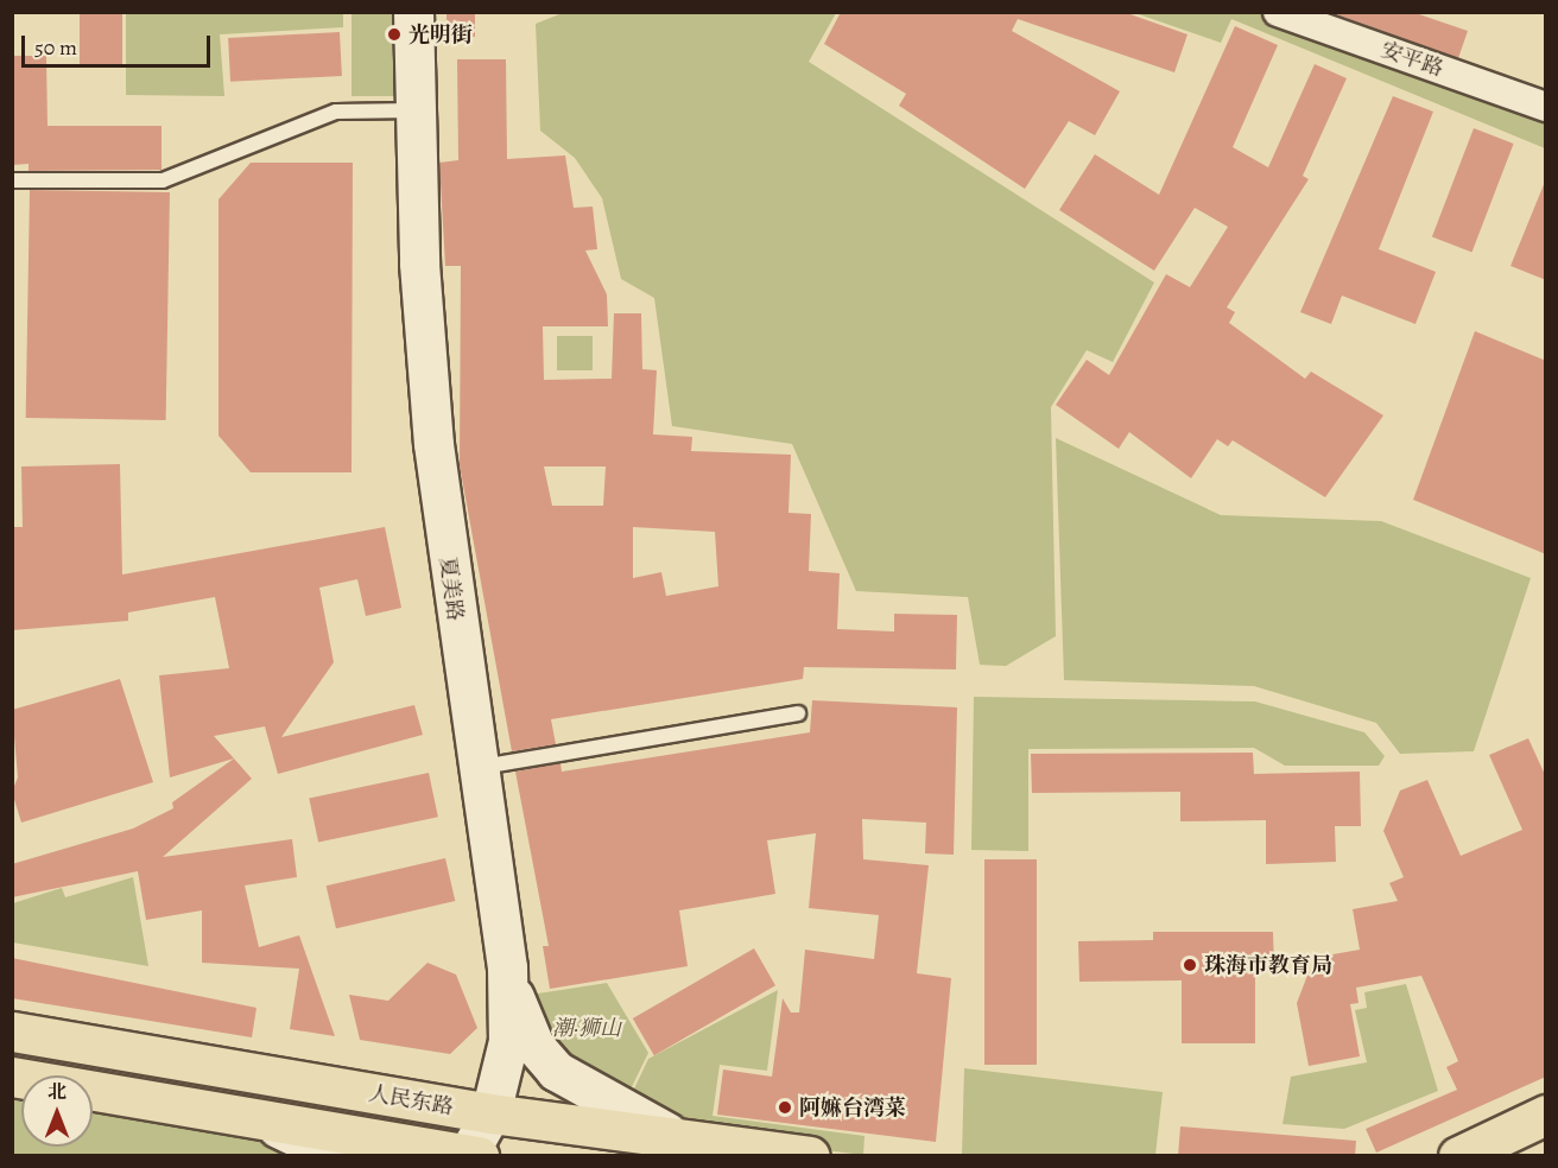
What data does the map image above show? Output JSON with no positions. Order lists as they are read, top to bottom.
{
  "streets": {
    "main road": ["人民东路"],
    "street": ["安平路", "夏美路"]
  },
  "crossings": [
    ["夏美路", "人民东路"]
  ],
  "parks": ["潮·狮山"],
  "places": ["光明街", "珠海市教育局", "阿嫲台湾菜"],
  "scale_bar": "50 m",
  "north": "top"
}
